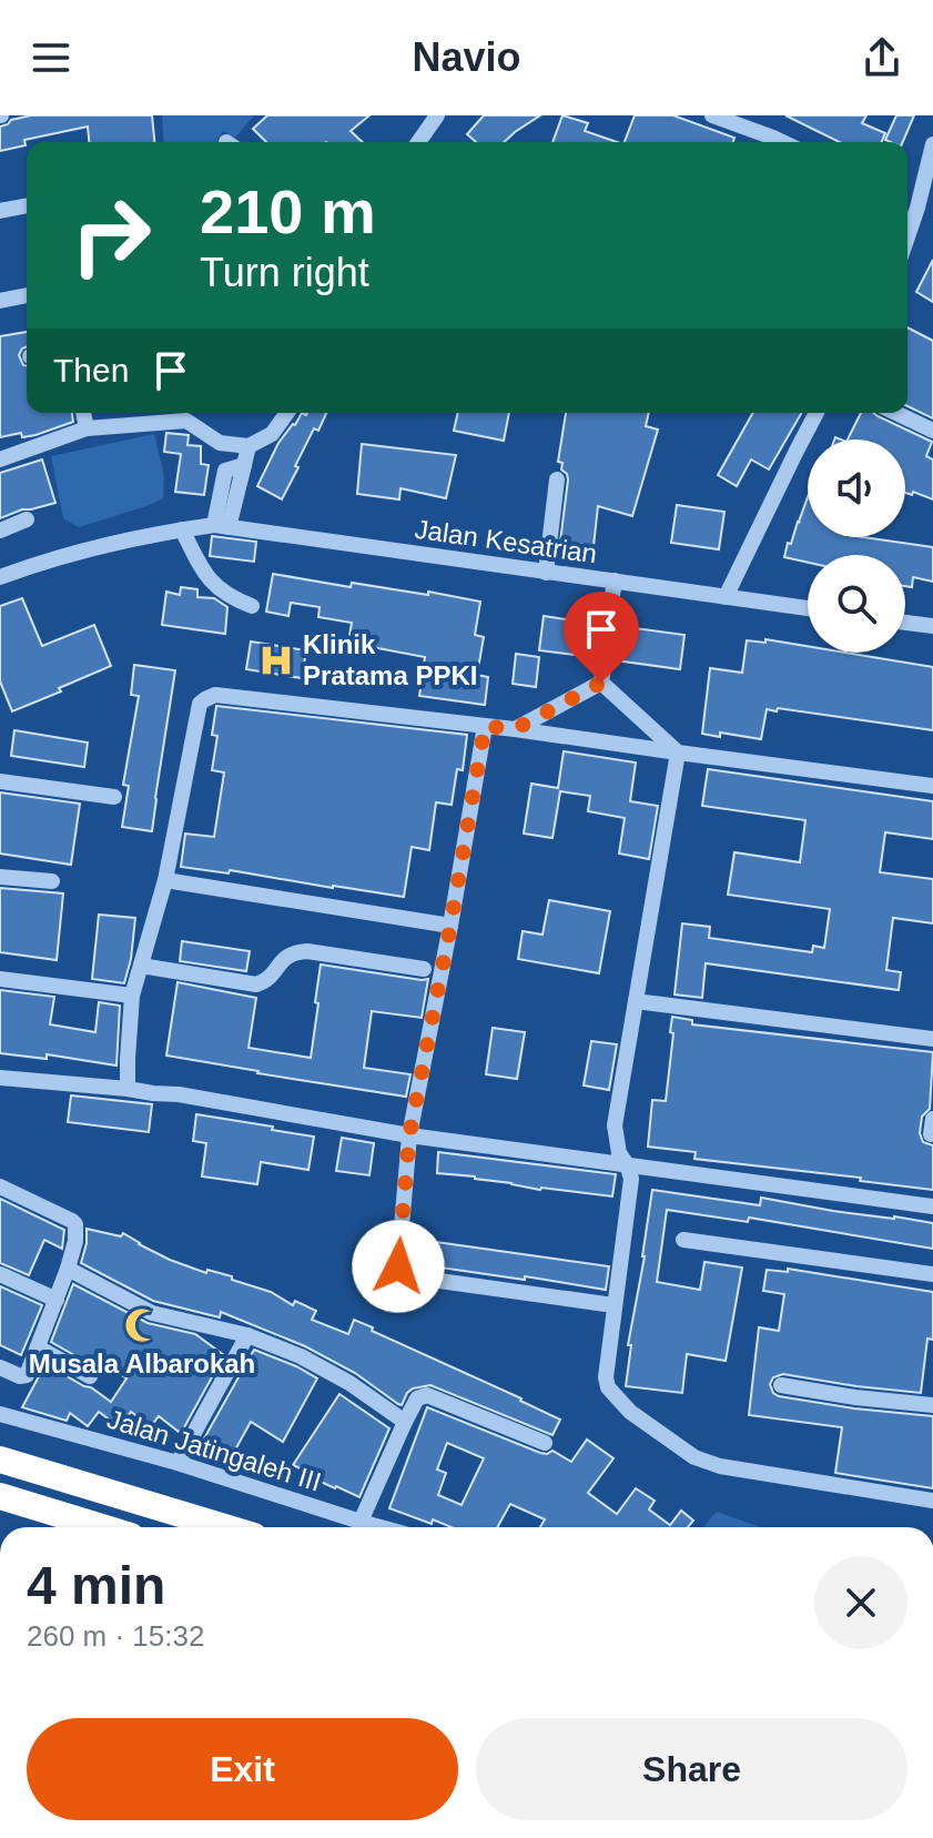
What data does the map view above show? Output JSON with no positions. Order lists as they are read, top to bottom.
{
  "streets": {
    "street": ["Jalan Kesatrian", "Jalan Jatingaleh III"]
  },
  "places": {
    "hospital": ["Klinik Pratama PPKI"],
    "mosque": ["Musala Albarokah"]
  },
  "page": {
    "header": "Navio",
    "turn": ["210 m", "Turn right"],
    "then": "Then",
    "heading": ["4 min", "260 m · 15:32"],
    "buttons": ["Exit", "Share"]
  }
}
